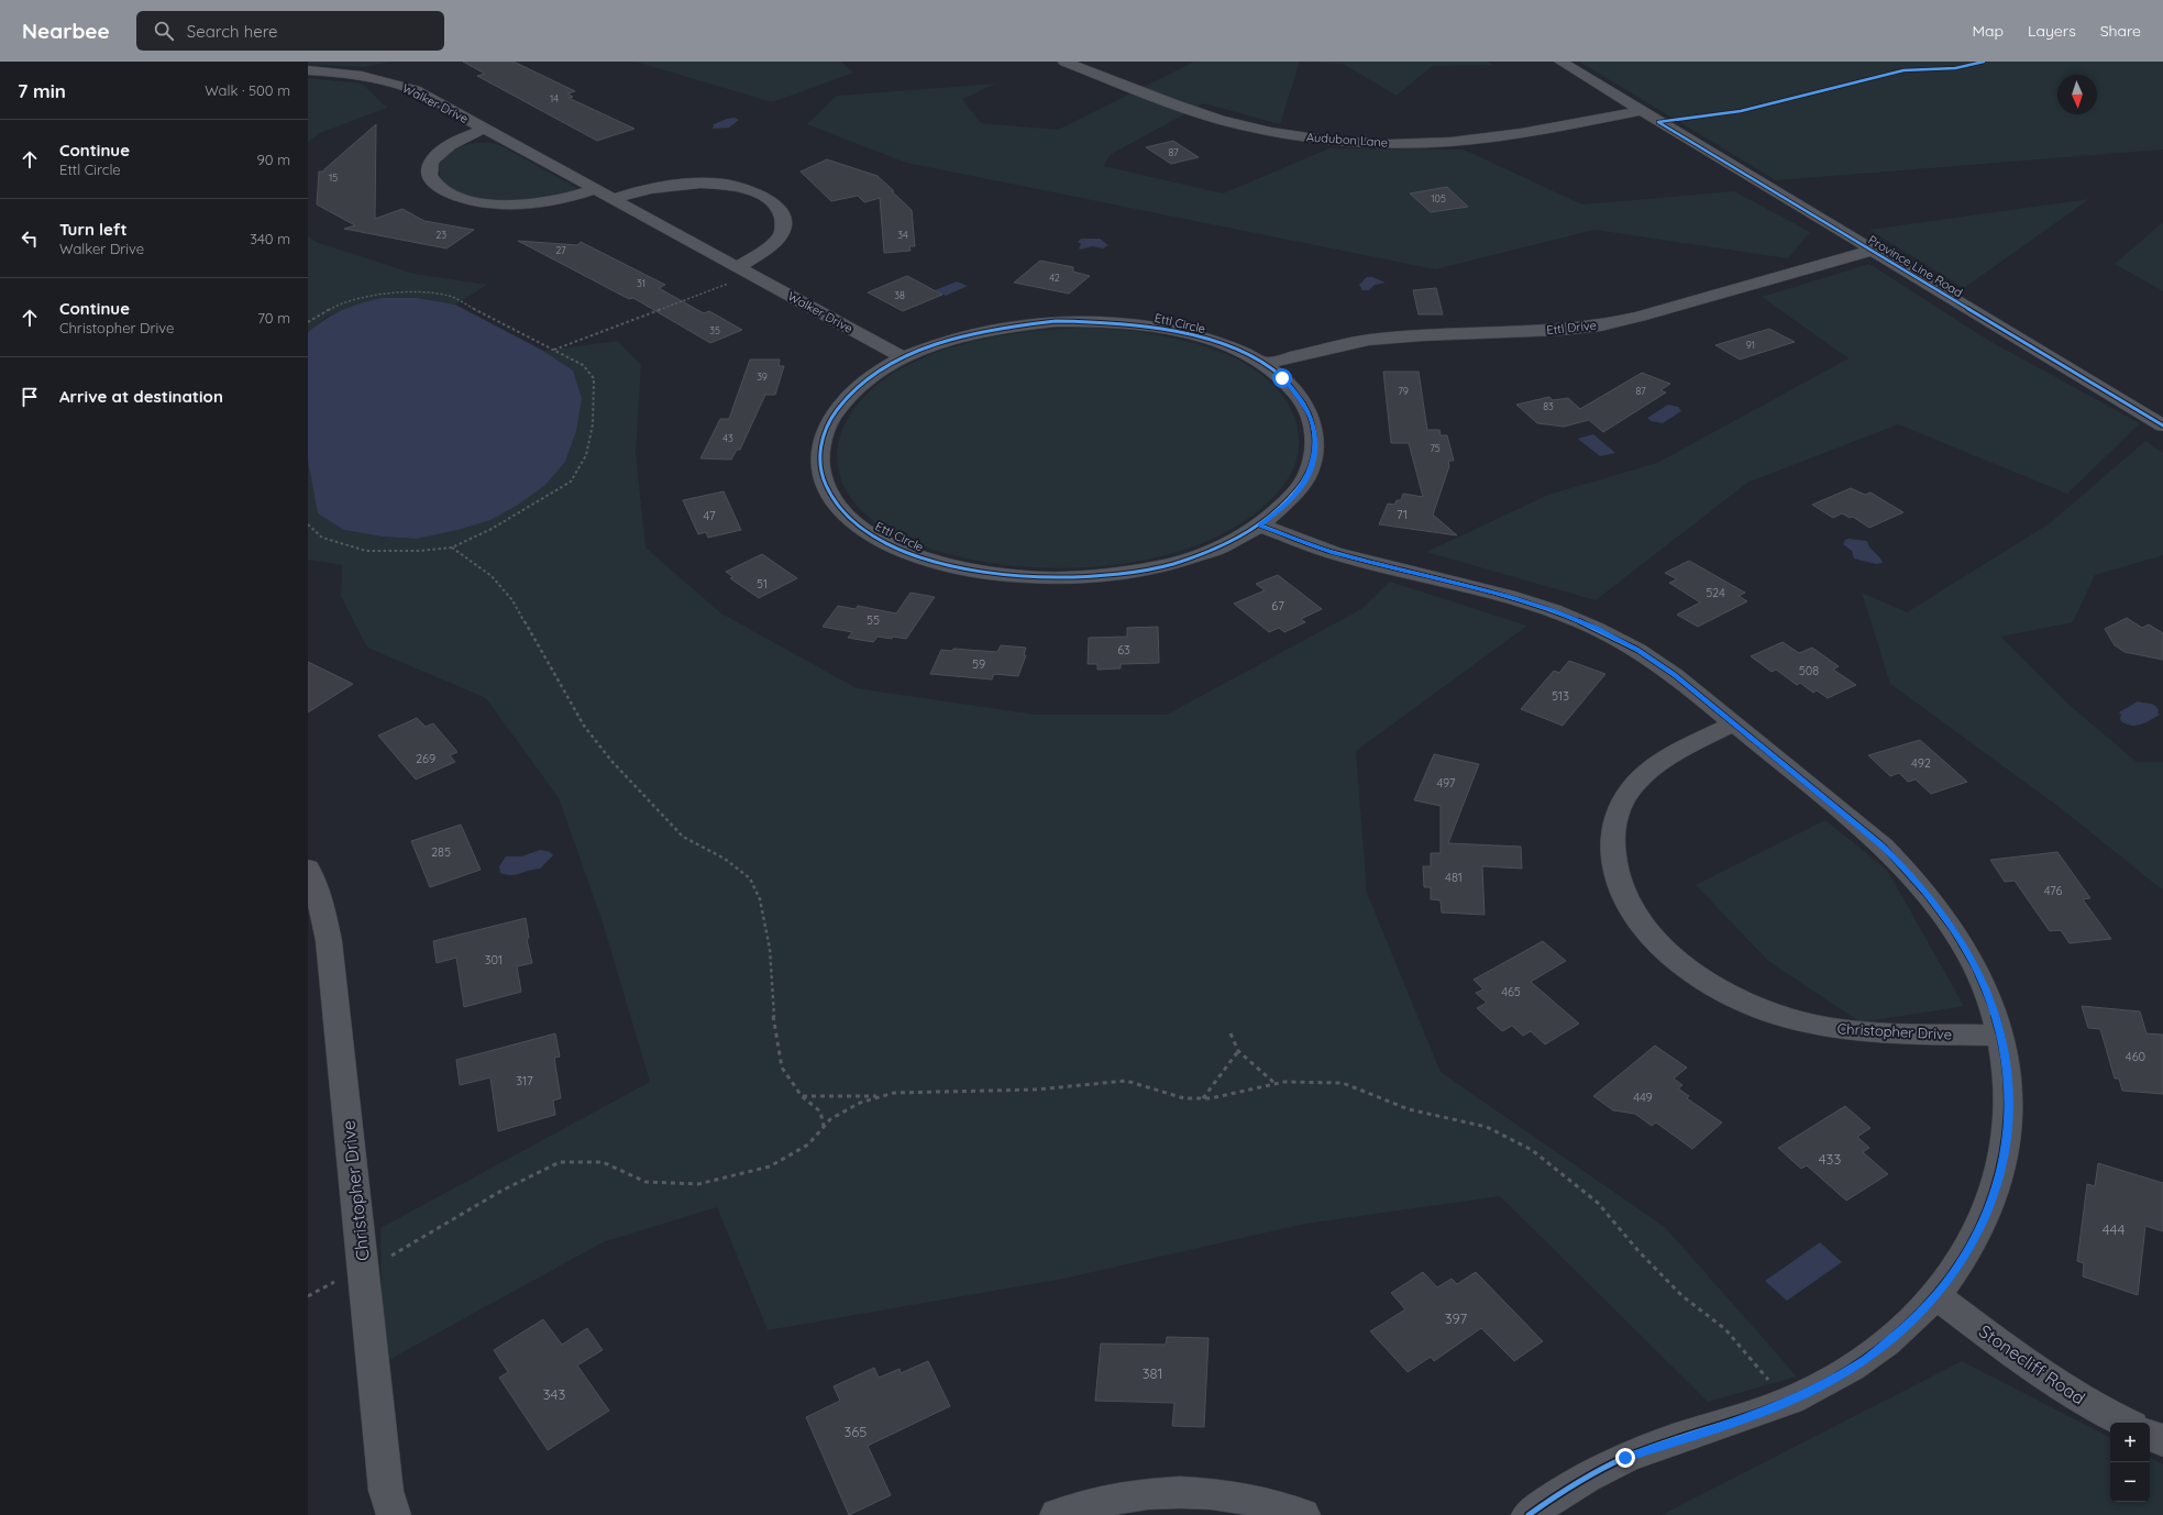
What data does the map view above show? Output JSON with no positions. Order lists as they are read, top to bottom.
{
  "streets": {
    "street": [
      "Walker Drive",
      "Audubon Lane",
      "Province Line Road",
      "Ettl Circle",
      "Ettl Drive",
      "Christopher Drive",
      "Stonecliff Road"
    ]
  },
  "crossings": [
    ["Walker Drive", "Ettl Circle"],
    ["Audubon Lane", "Province Line Road"],
    ["Province Line Road", "Ettl Drive"],
    ["Ettl Circle", "Ettl Drive"]
  ],
  "house_numbers": [
    "14",
    "87",
    "15",
    "105",
    "23",
    "34",
    "27",
    "42",
    "31",
    "38",
    "35",
    "91",
    "39",
    "79",
    "87",
    "83",
    "43",
    "75",
    "71",
    "47",
    "51",
    "524",
    "67",
    "55",
    "63",
    "59",
    "508",
    "513",
    "269",
    "492",
    "497",
    "285",
    "481",
    "476",
    "301",
    "465",
    "460",
    "317",
    "449",
    "433",
    "444",
    "397",
    "381",
    "343",
    "365"
  ],
  "north": "bottom",
  "page": {
    "header": "Nearbee",
    "search": "Search here",
    "nav": ["Map", "Layers", "Share"],
    "heading": ["7 min", "Walk · 500 m"],
    "list": [
      ["Continue", "Ettl Circle", "90 m"],
      ["Turn left", "Walker Drive", "340 m"],
      ["Continue", "Christopher Drive", "70 m"],
      "Arrive at destination"
    ],
    "map_buttons": ["+", "−"]
  }
}
